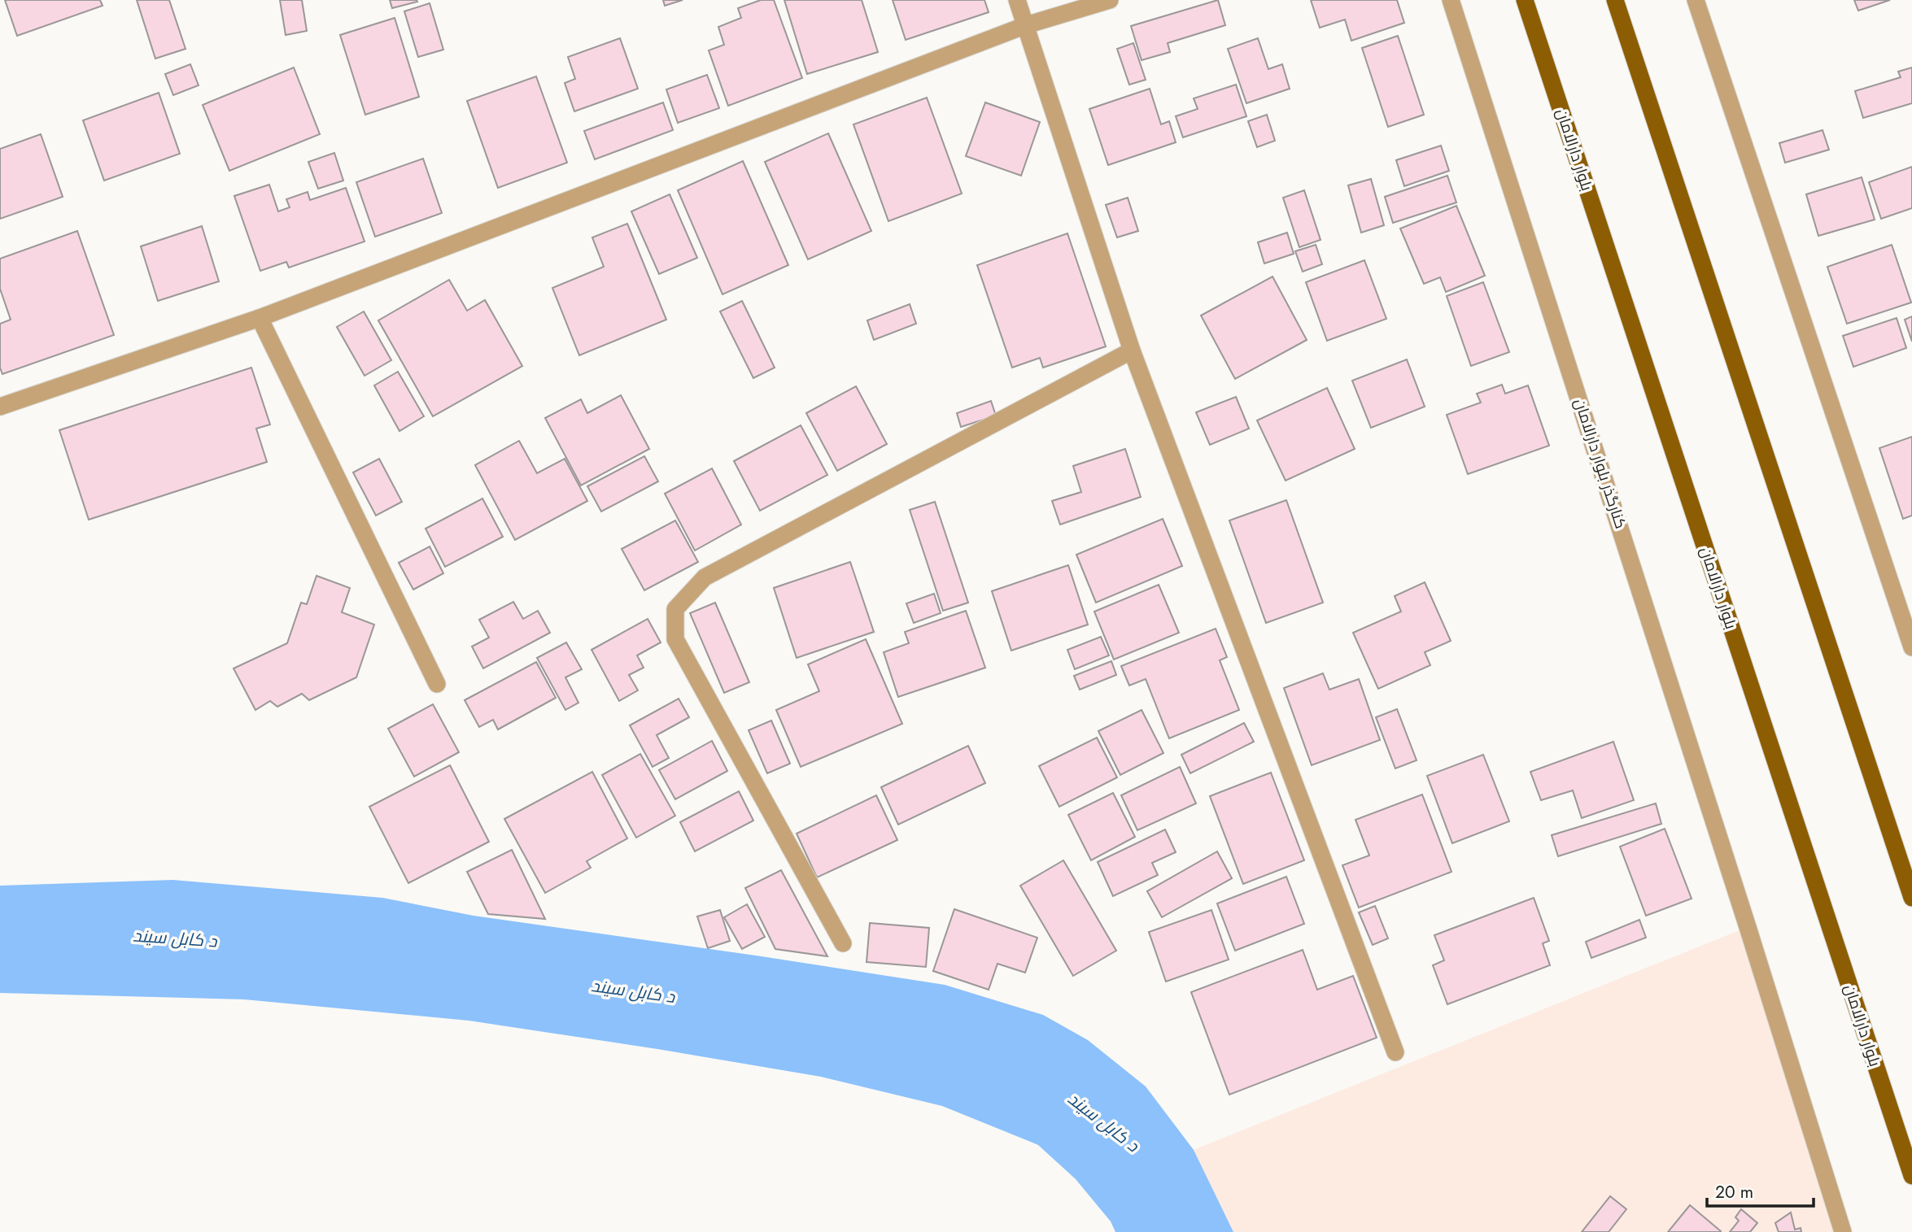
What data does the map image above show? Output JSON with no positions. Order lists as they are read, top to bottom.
{
  "streets": {
    "main road": ["بلوار دارالامان"],
    "street": ["کنارگذر بلوار دارالامان"]
  },
  "water": ["د کابل سيند"],
  "scale_bar": "20 m"
}
